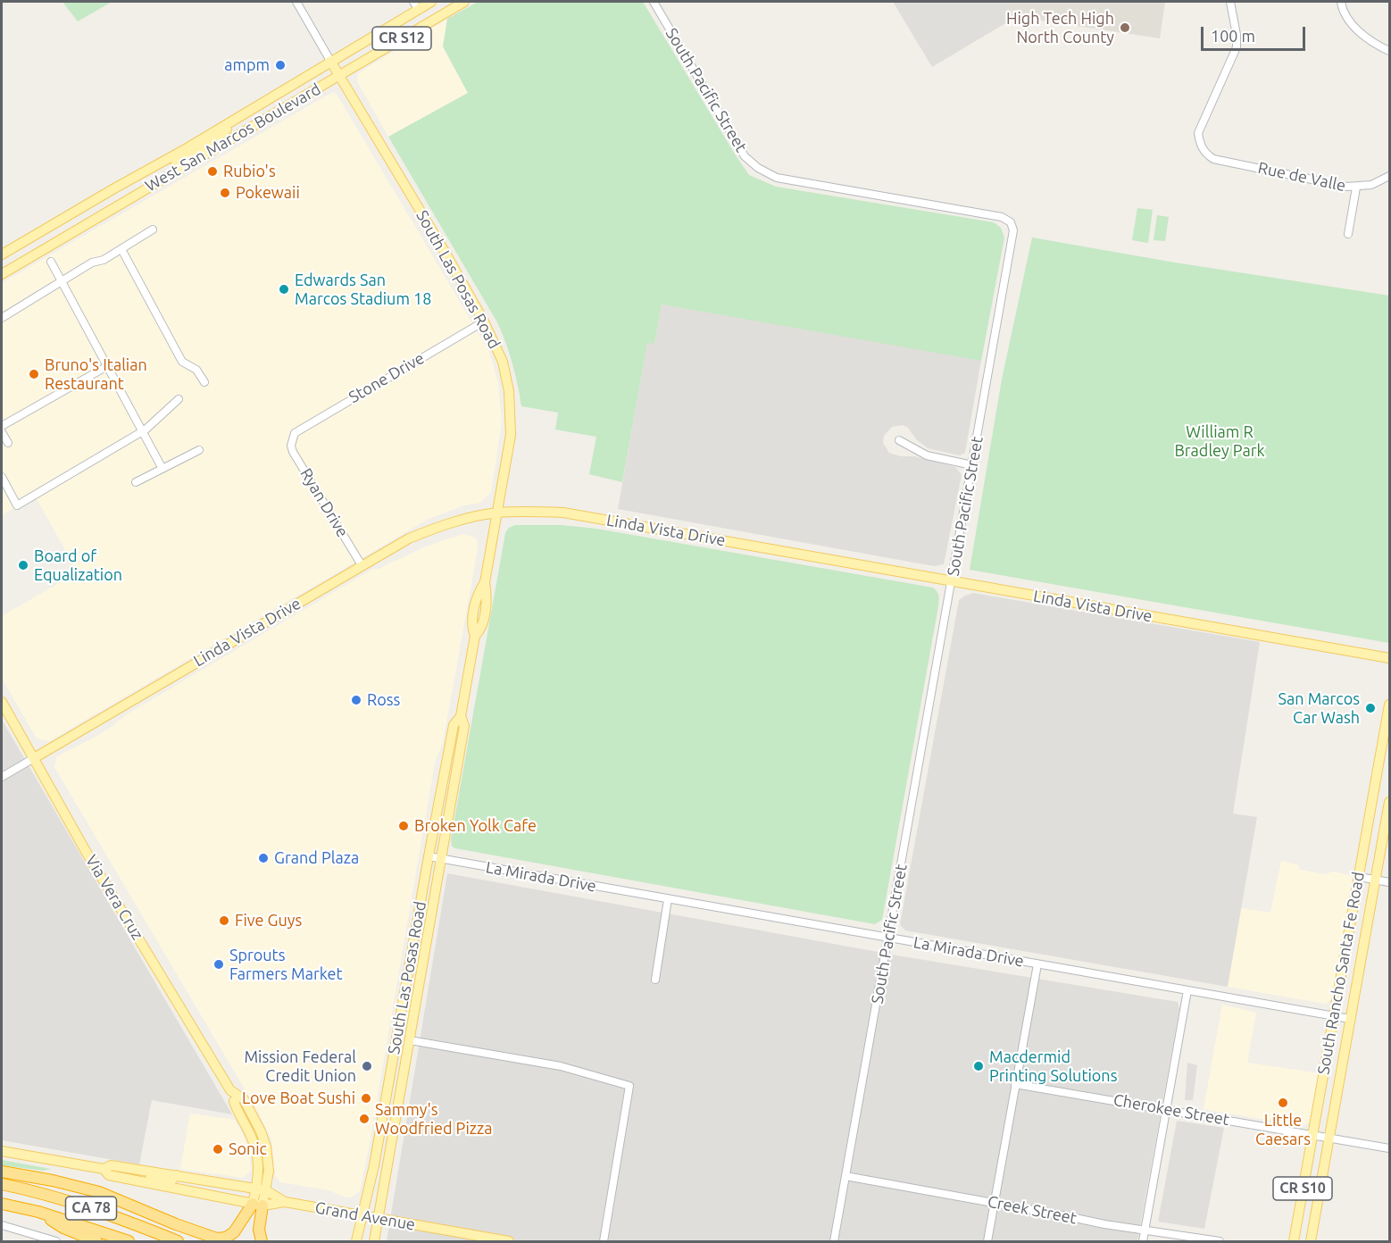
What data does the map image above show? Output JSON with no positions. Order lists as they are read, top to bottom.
{
  "streets": {
    "highway": ["CA 78"],
    "main road": [
      "CR S12",
      "West San Marcos Boulevard",
      "South Las Posas Road",
      "Linda Vista Drive",
      "Via Vera Cruz",
      "South Rancho Santa Fe Road",
      "CR S10",
      "Grand Avenue"
    ],
    "street": [
      "South Pacific Street",
      "Rue de Valle",
      "Stone Drive",
      "Ryan Drive",
      "La Mirada Drive",
      "Cherokee Street",
      "Creek Street"
    ]
  },
  "crossings": [
    ["South Pacific Street", "Linda Vista Drive"],
    ["South Pacific Street", "La Mirada Drive"],
    ["South Pacific Street", "Creek Street"],
    ["West San Marcos Boulevard", "South Las Posas Road"],
    ["South Las Posas Road", "Stone Drive"],
    ["South Las Posas Road", "Linda Vista Drive"],
    ["South Las Posas Road", "La Mirada Drive"],
    ["South Las Posas Road", "Grand Avenue"],
    ["Stone Drive", "Ryan Drive"],
    ["Ryan Drive", "Linda Vista Drive"],
    ["Linda Vista Drive", "Via Vera Cruz"],
    ["La Mirada Drive", "South Rancho Santa Fe Road"],
    ["Via Vera Cruz", "Grand Avenue"],
    ["South Rancho Santa Fe Road", "Cherokee Street"]
  ],
  "parks": ["William R Bradley Park"],
  "places": [
    "High Tech High North County",
    "ampm",
    "Rubio's",
    "Pokewaii",
    "Edwards San Marcos Stadium 18",
    "Bruno's Italian Restaurant",
    "Board of Equalization",
    "Ross",
    "San Marcos Car Wash",
    "Broken Yolk Cafe",
    "Grand Plaza",
    "Five Guys",
    "Sprouts Farmers Market",
    "Mission Federal Credit Union",
    "Macdermid Printing Solutions",
    "Love Boat Sushi",
    "Little Caesars",
    "Sammy's Woodfried Pizza",
    "Sonic"
  ],
  "scale_bar": "100 m"
}
